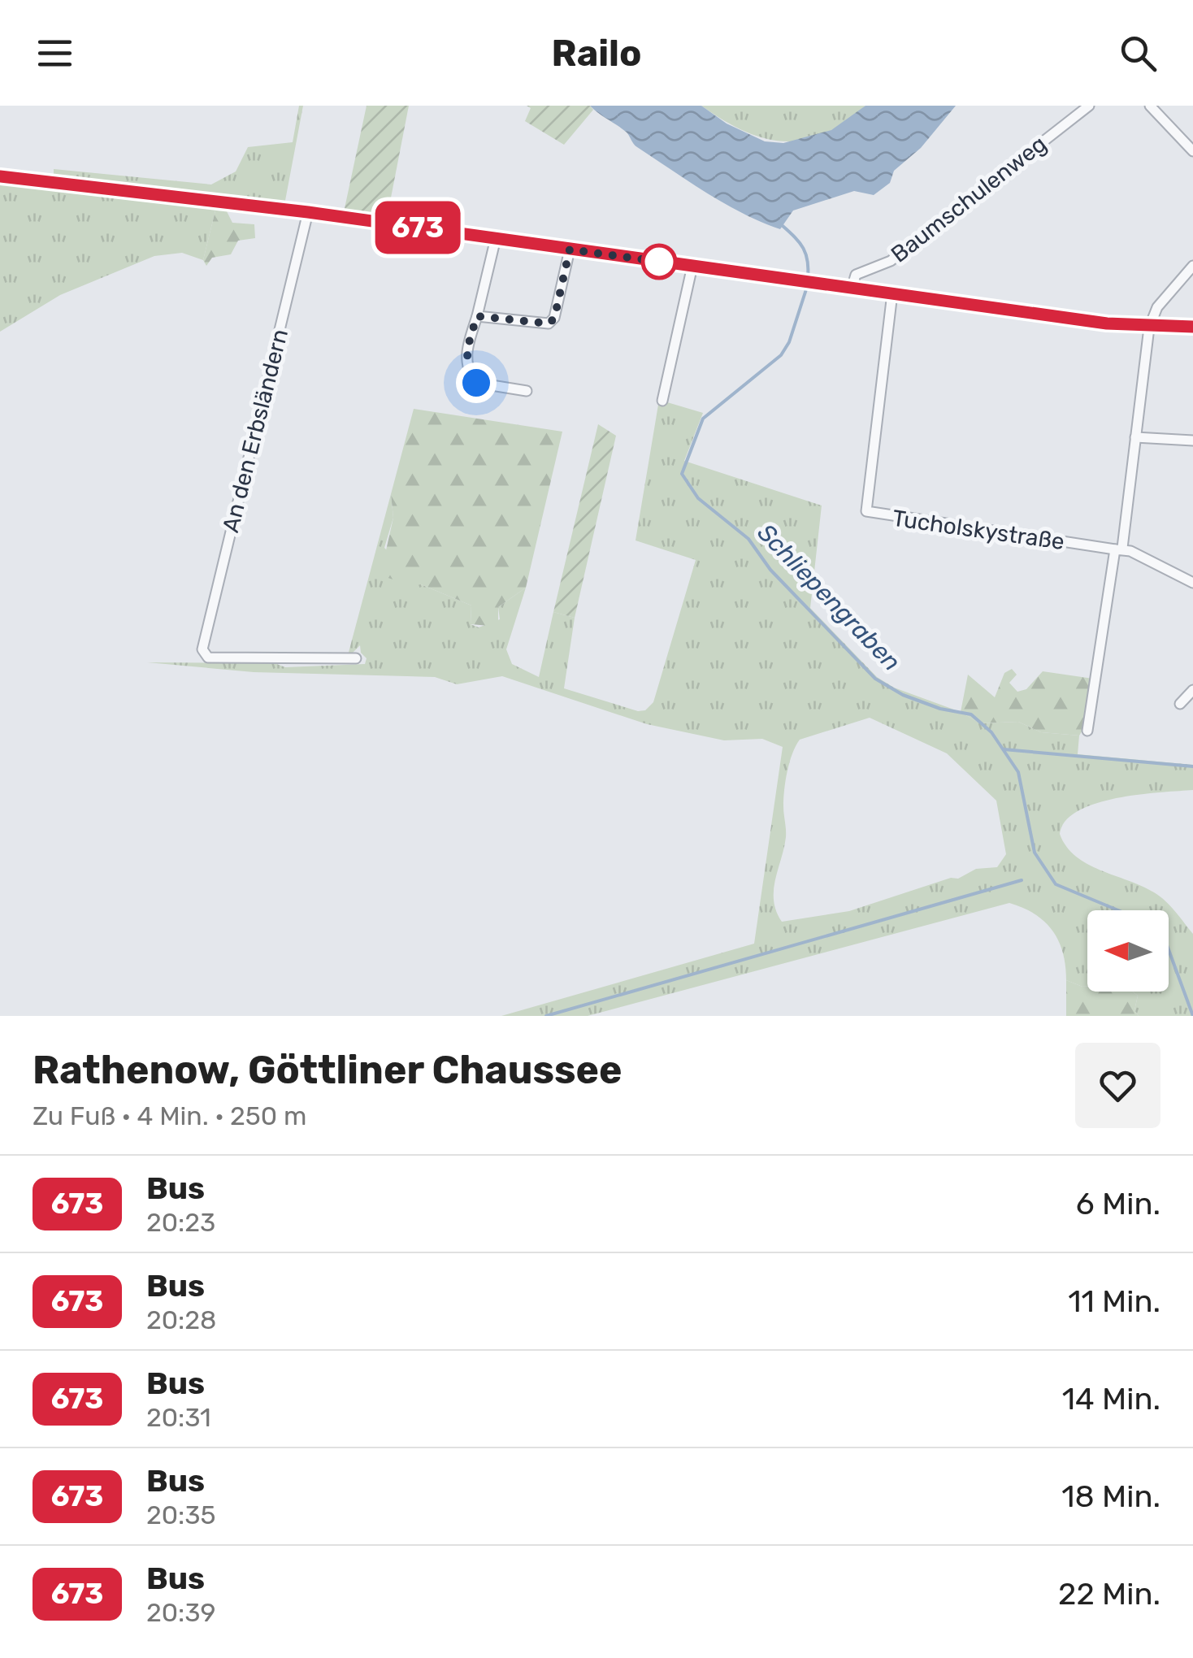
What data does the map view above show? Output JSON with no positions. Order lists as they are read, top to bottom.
{
  "streets": {
    "street": ["Baumschulenweg", "An den Erbsländern", "Tucholskystraße"]
  },
  "water": ["Schliepengraben"],
  "lines": ["bus line 673"],
  "north": "left",
  "page": {
    "header": "Railo",
    "on_map": "673",
    "heading": ["Rathenow, Göttliner Chaussee", "Zu Fuß · 4 Min. · 250 m"],
    "list": [
      {
        "mark": "673",
        "name": "Bus",
        "note": "20:23",
        "value": "6 Min."
      },
      {
        "mark": "673",
        "name": "Bus",
        "note": "20:28",
        "value": "11 Min."
      },
      {
        "mark": "673",
        "name": "Bus",
        "note": "20:31",
        "value": "14 Min."
      },
      {
        "mark": "673",
        "name": "Bus",
        "note": "20:35",
        "value": "18 Min."
      },
      {
        "mark": "673",
        "name": "Bus",
        "note": "20:39",
        "value": "22 Min."
      }
    ]
  }
}
